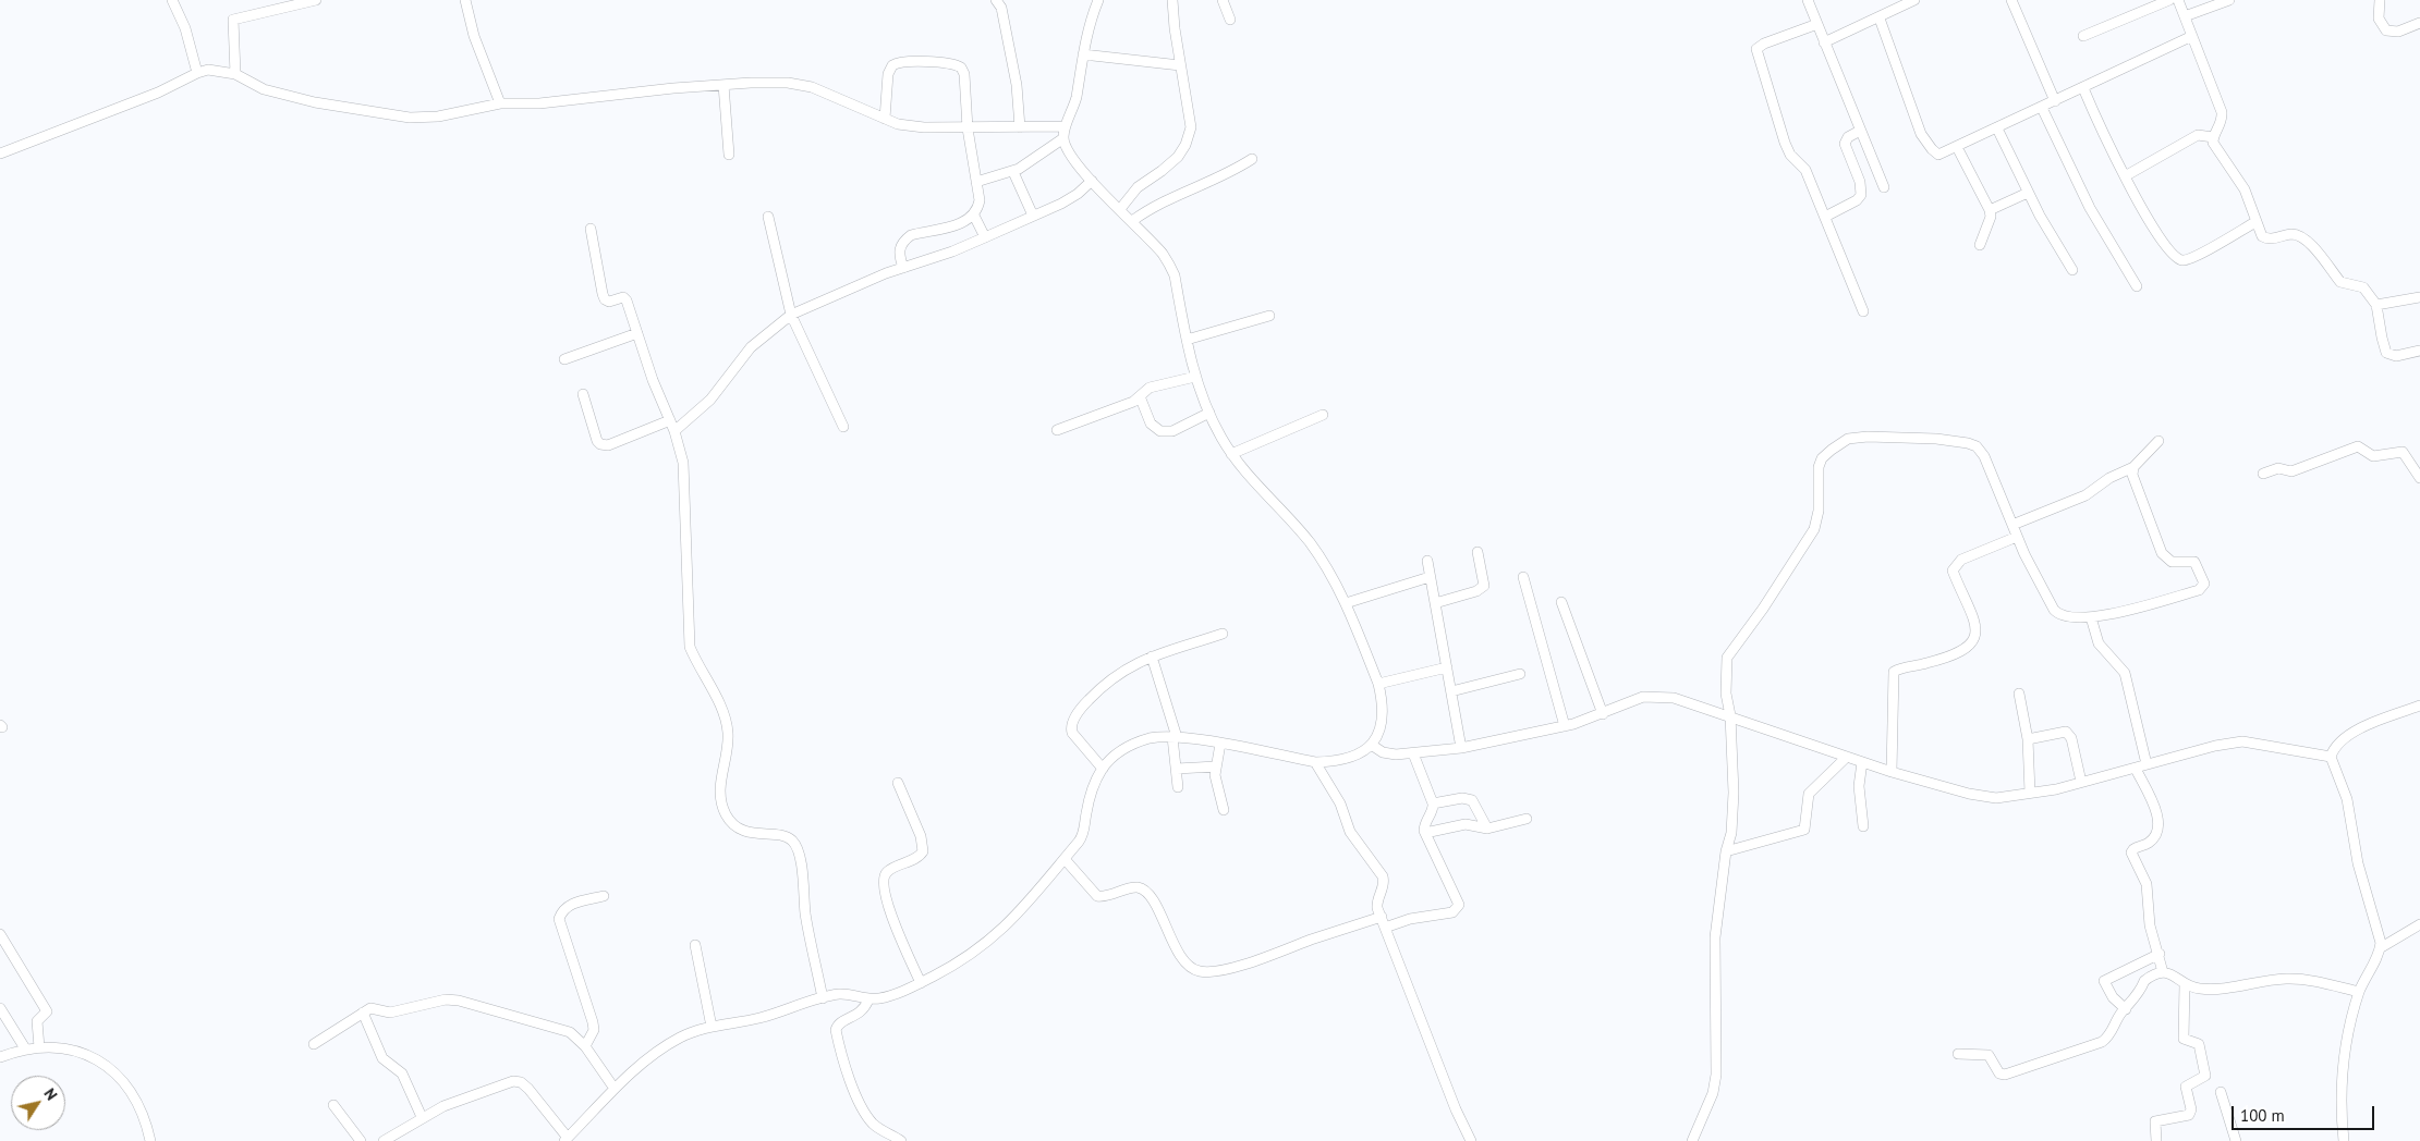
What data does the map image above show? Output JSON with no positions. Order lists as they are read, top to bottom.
{
  "scale_bar": "100 m",
  "north": "top right"
}
